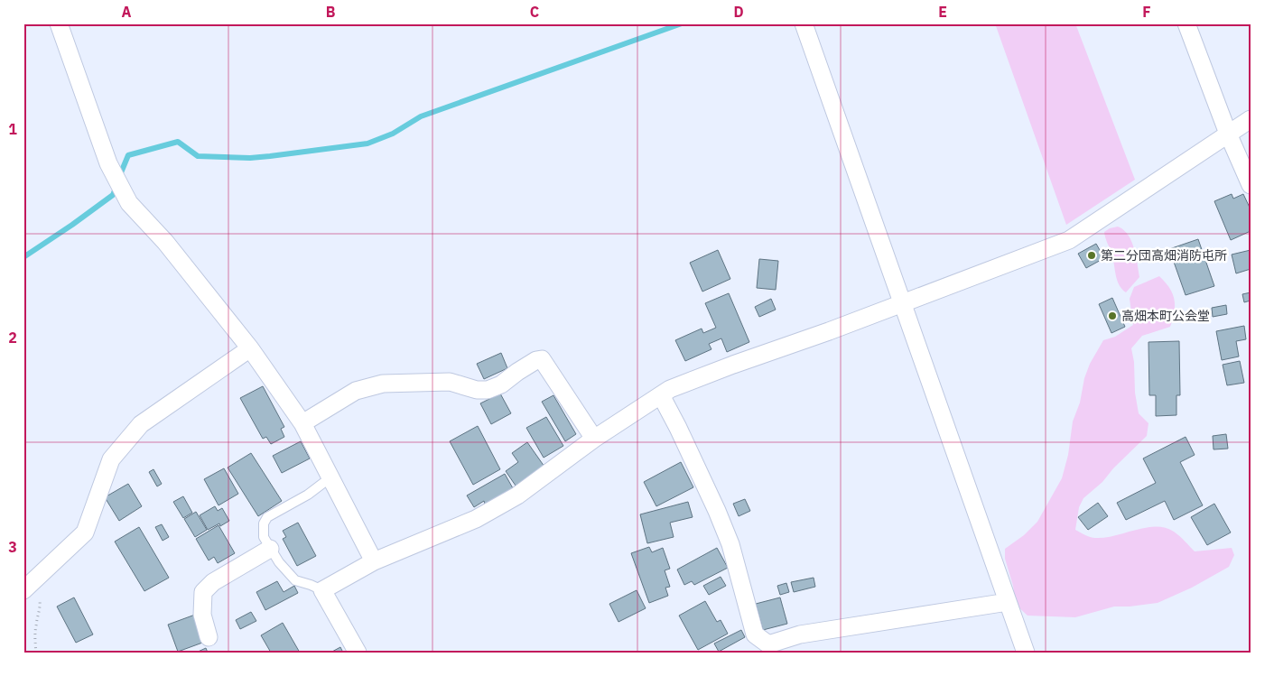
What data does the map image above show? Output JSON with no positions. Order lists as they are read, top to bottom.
{
  "places": ["第二分団高畑消防屯所", "高畑本町公会堂"],
  "grid": {
    "columns": [
      "A",
      "B",
      "C",
      "D",
      "E",
      "F"
    ],
    "rows": ["1", "2", "3"]
  }
}
